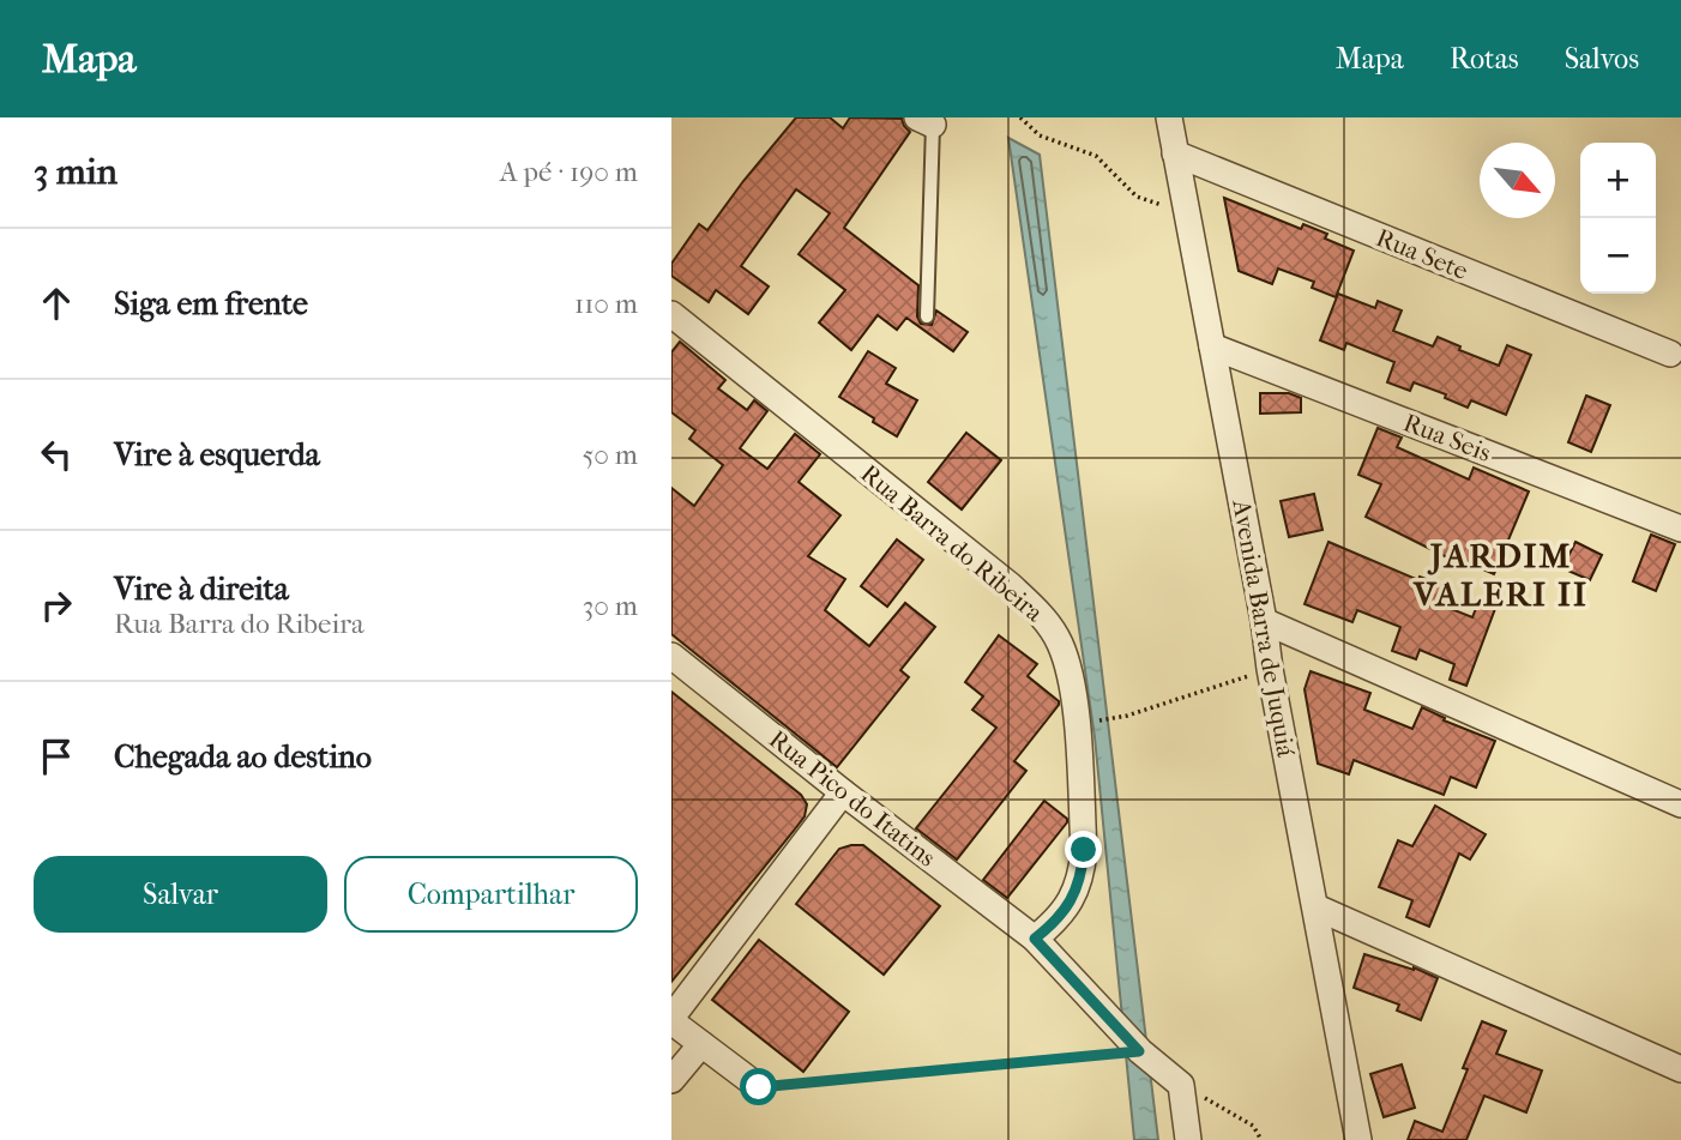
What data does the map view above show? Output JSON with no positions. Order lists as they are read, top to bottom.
{
  "streets": {
    "street": [
      "Rua Sete",
      "Rua Seis",
      "Rua Barra do Ribeira",
      "Avenida Barra de Juquiá",
      "Rua Pico do Itatins"
    ]
  },
  "crossings": [
    ["Rua Sete", "Avenida Barra de Juquiá"],
    ["Rua Seis", "Avenida Barra de Juquiá"],
    ["Rua Barra do Ribeira", "Rua Pico do Itatins"]
  ],
  "districts": ["JARDIM VALERI II"],
  "north": "bottom right",
  "page": {
    "header": "Mapa",
    "nav": ["Mapa", "Rotas", "Salvos"],
    "heading": ["3 min", "A pé · 190 m"],
    "map_buttons": ["+", "−"],
    "list": [
      ["Siga em frente", "110 m"],
      ["Vire à esquerda", "50 m"],
      ["Vire à direita", "Rua Barra do Ribeira", "30 m"],
      "Chegada ao destino"
    ],
    "buttons": ["Salvar", "Compartilhar"]
  }
}
